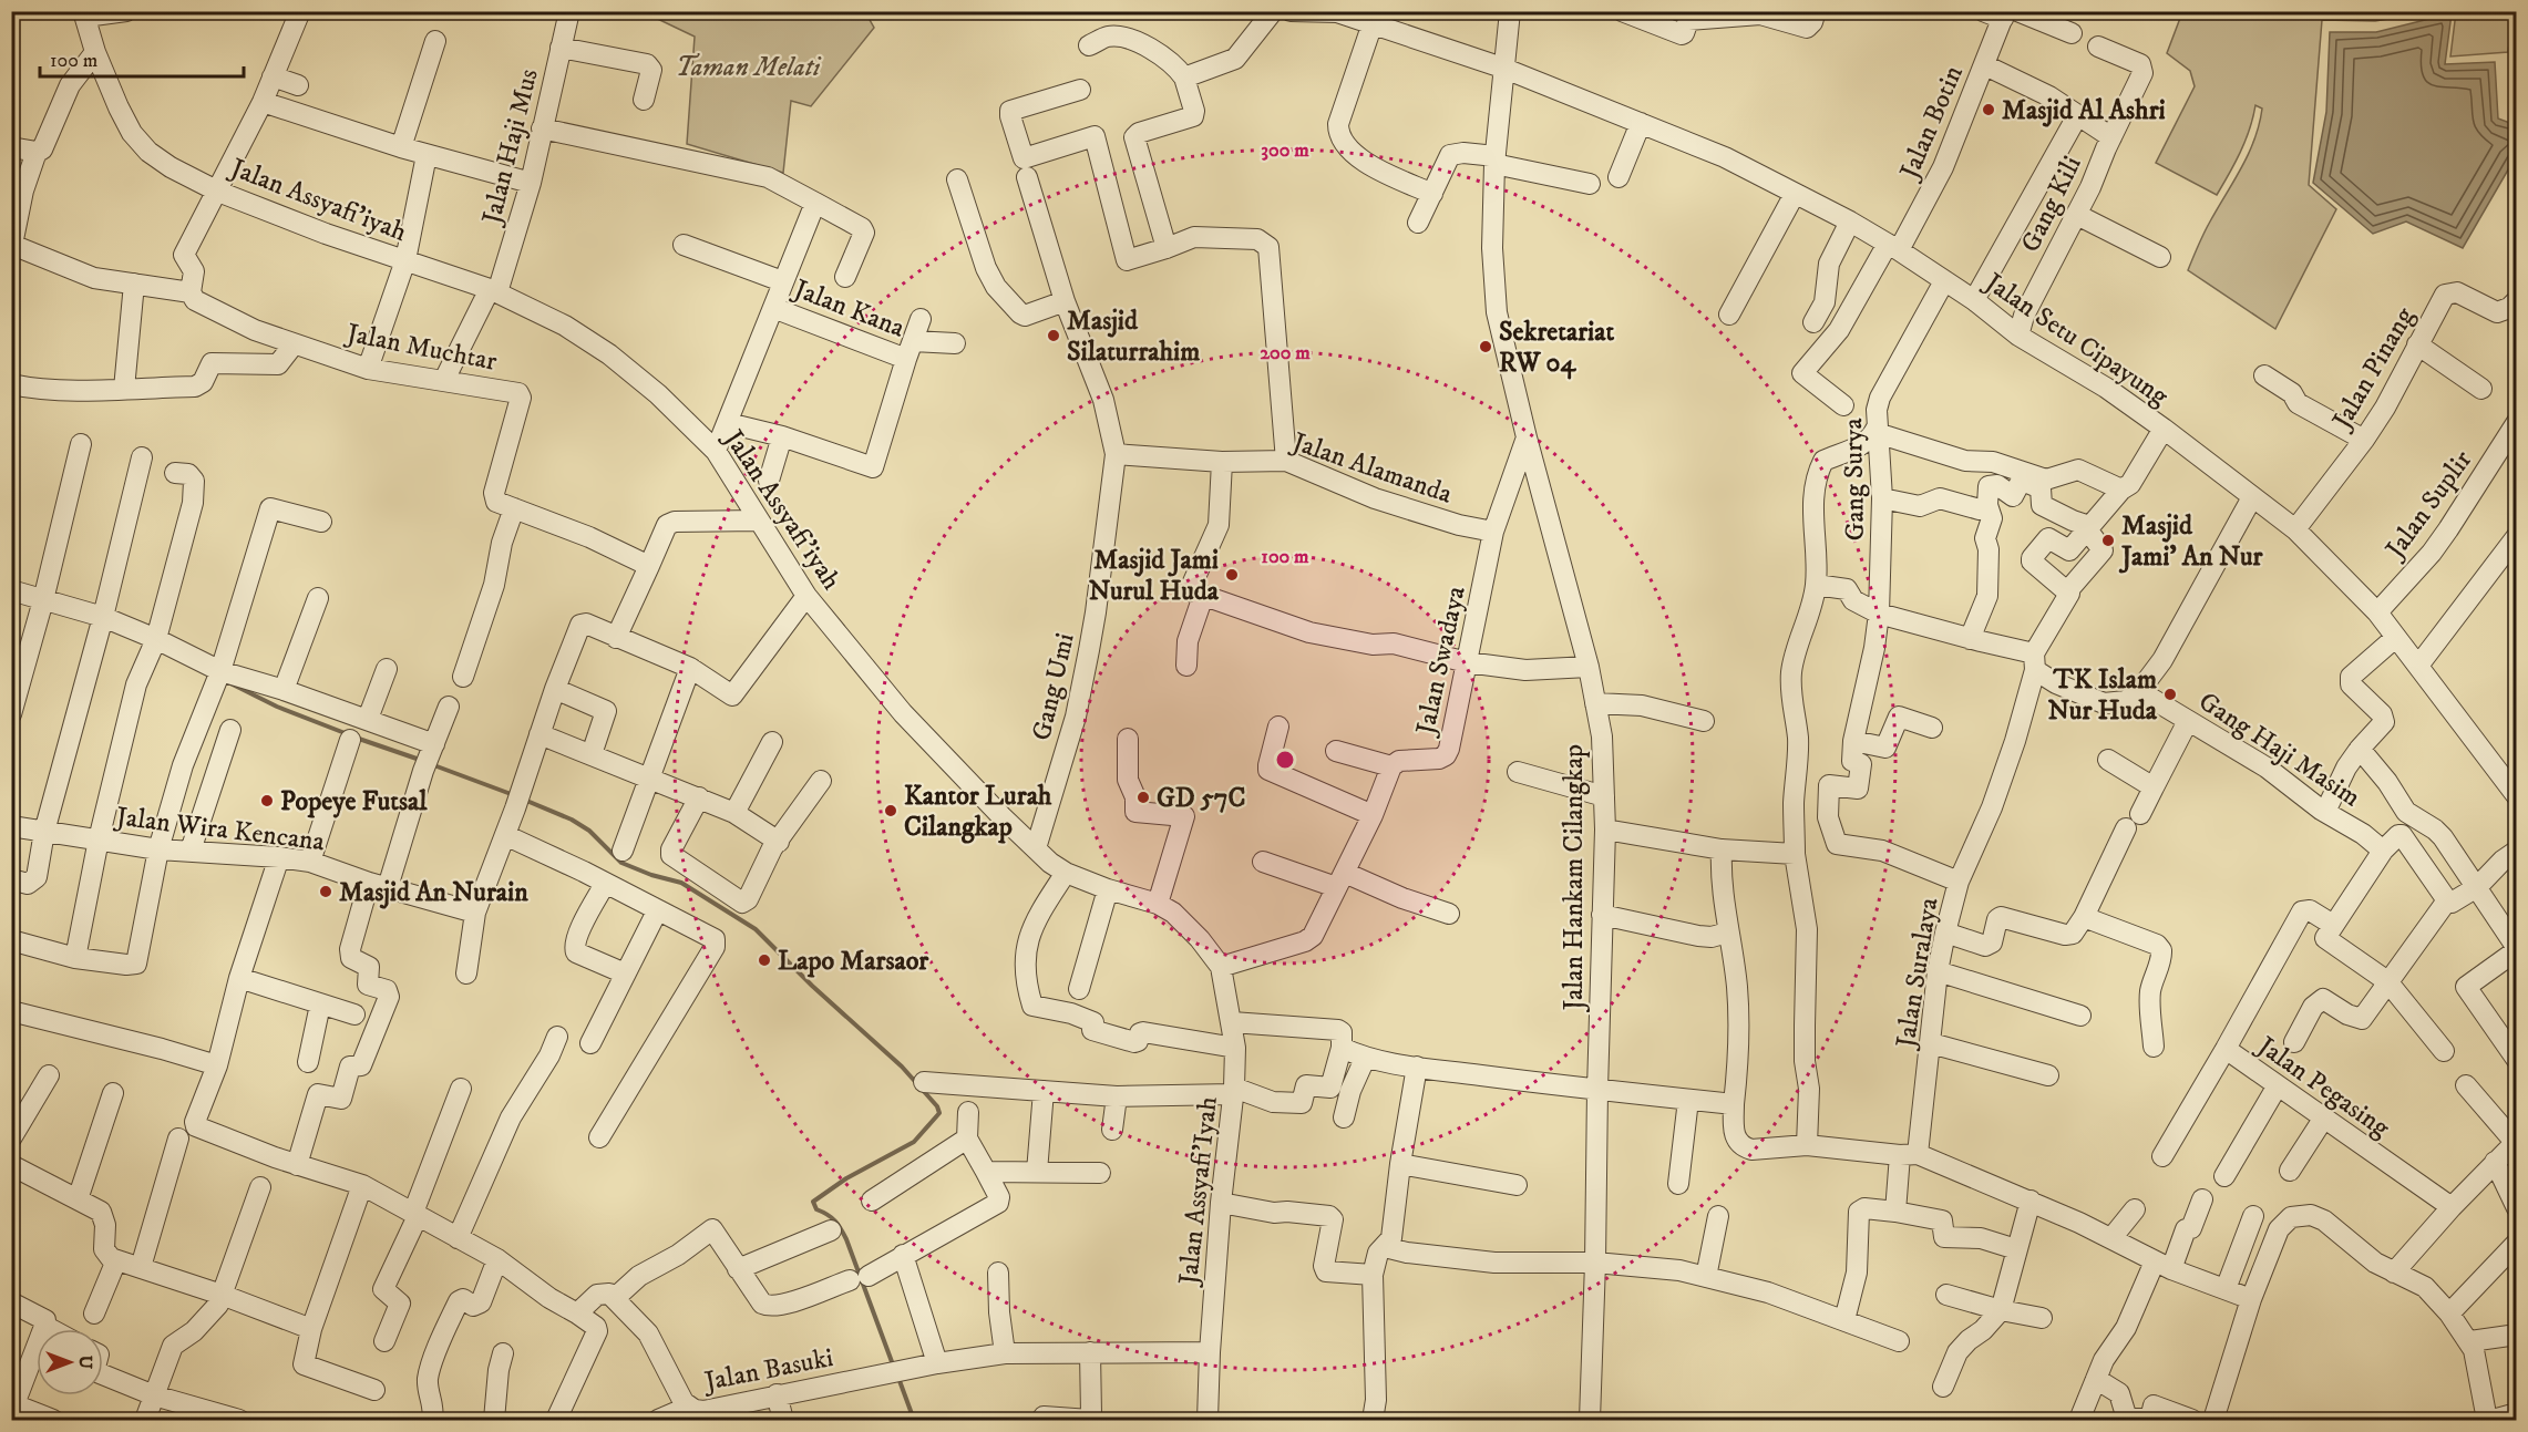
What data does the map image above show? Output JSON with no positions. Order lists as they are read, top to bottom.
{
  "streets": {
    "street": [
      "Jalan Botin",
      "Jalan Haji Mus",
      "Jalan Assyafi'iyah",
      "Gang Kili",
      "Jalan Kana",
      "Jalan Setu Cipayung",
      "Jalan Muchtar",
      "Jalan Pinang",
      "Jalan Alamanda",
      "Gang Surya",
      "Jalan Suplir",
      "Jalan Swadaya",
      "Gang Umi",
      "Gang Haji Masim",
      "Jalan Wira Kencana",
      "Jalan Hankam Cilangkap",
      "Jalan Suralaya",
      "Jalan Pegasing",
      "Jalan Assyafi'Iyah",
      "Jalan Basuki"
    ]
  },
  "crossings": [
    ["Jalan Botin", "Jalan Setu Cipayung"],
    ["Jalan Haji Mus", "Jalan Assyafi'iyah"],
    ["Jalan Haji Mus", "Jalan Muchtar"],
    ["Jalan Assyafi'iyah", "Gang Umi"],
    ["Jalan Assyafi'iyah", "Jalan Assyafi'Iyah"],
    ["Gang Kili", "Jalan Setu Cipayung"],
    ["Jalan Setu Cipayung", "Jalan Pinang"],
    ["Jalan Setu Cipayung", "Gang Surya"],
    ["Jalan Setu Cipayung", "Jalan Suplir"],
    ["Jalan Setu Cipayung", "Jalan Hankam Cilangkap"],
    ["Jalan Alamanda", "Jalan Swadaya"],
    ["Jalan Alamanda", "Gang Umi"],
    ["Jalan Swadaya", "Jalan Hankam Cilangkap"],
    ["Jalan Assyafi'Iyah", "Jalan Basuki"]
  ],
  "parks": ["Taman Melati"],
  "places": [
    "Masjid Al Ashri",
    "Masjid Silaturrahim",
    "Sekretariat RW 04",
    "Masjid Jami' An Nur",
    "Masjid Jami Nurul Huda",
    "TK Islam Nur Huda",
    "GD 57C",
    "Popeye Futsal",
    "Kantor Lurah Cilangkap",
    "Masjid An Nurain",
    "Lapo Marsaor"
  ],
  "scale_bar": "100 m",
  "north": "right",
  "rings": ["300 m", "200 m", "100 m"]
}
